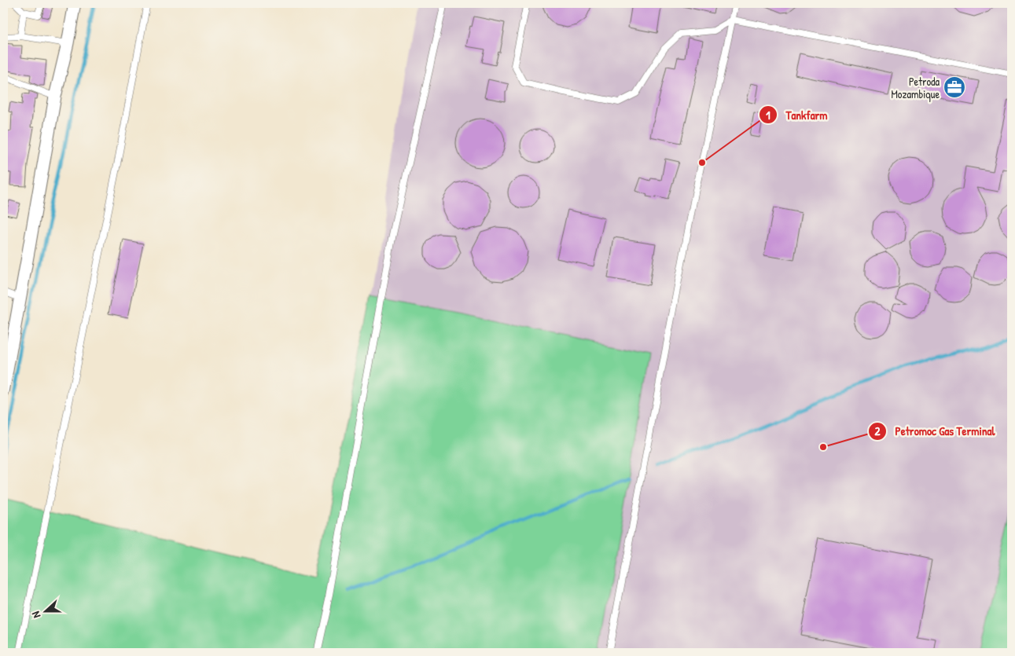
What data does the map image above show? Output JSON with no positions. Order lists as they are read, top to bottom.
{
  "places": {
    "office": ["Petroda Mozambique"],
    "other": ["Tankfarm", "Petromoc Gas Terminal"]
  },
  "north": "left"
}
